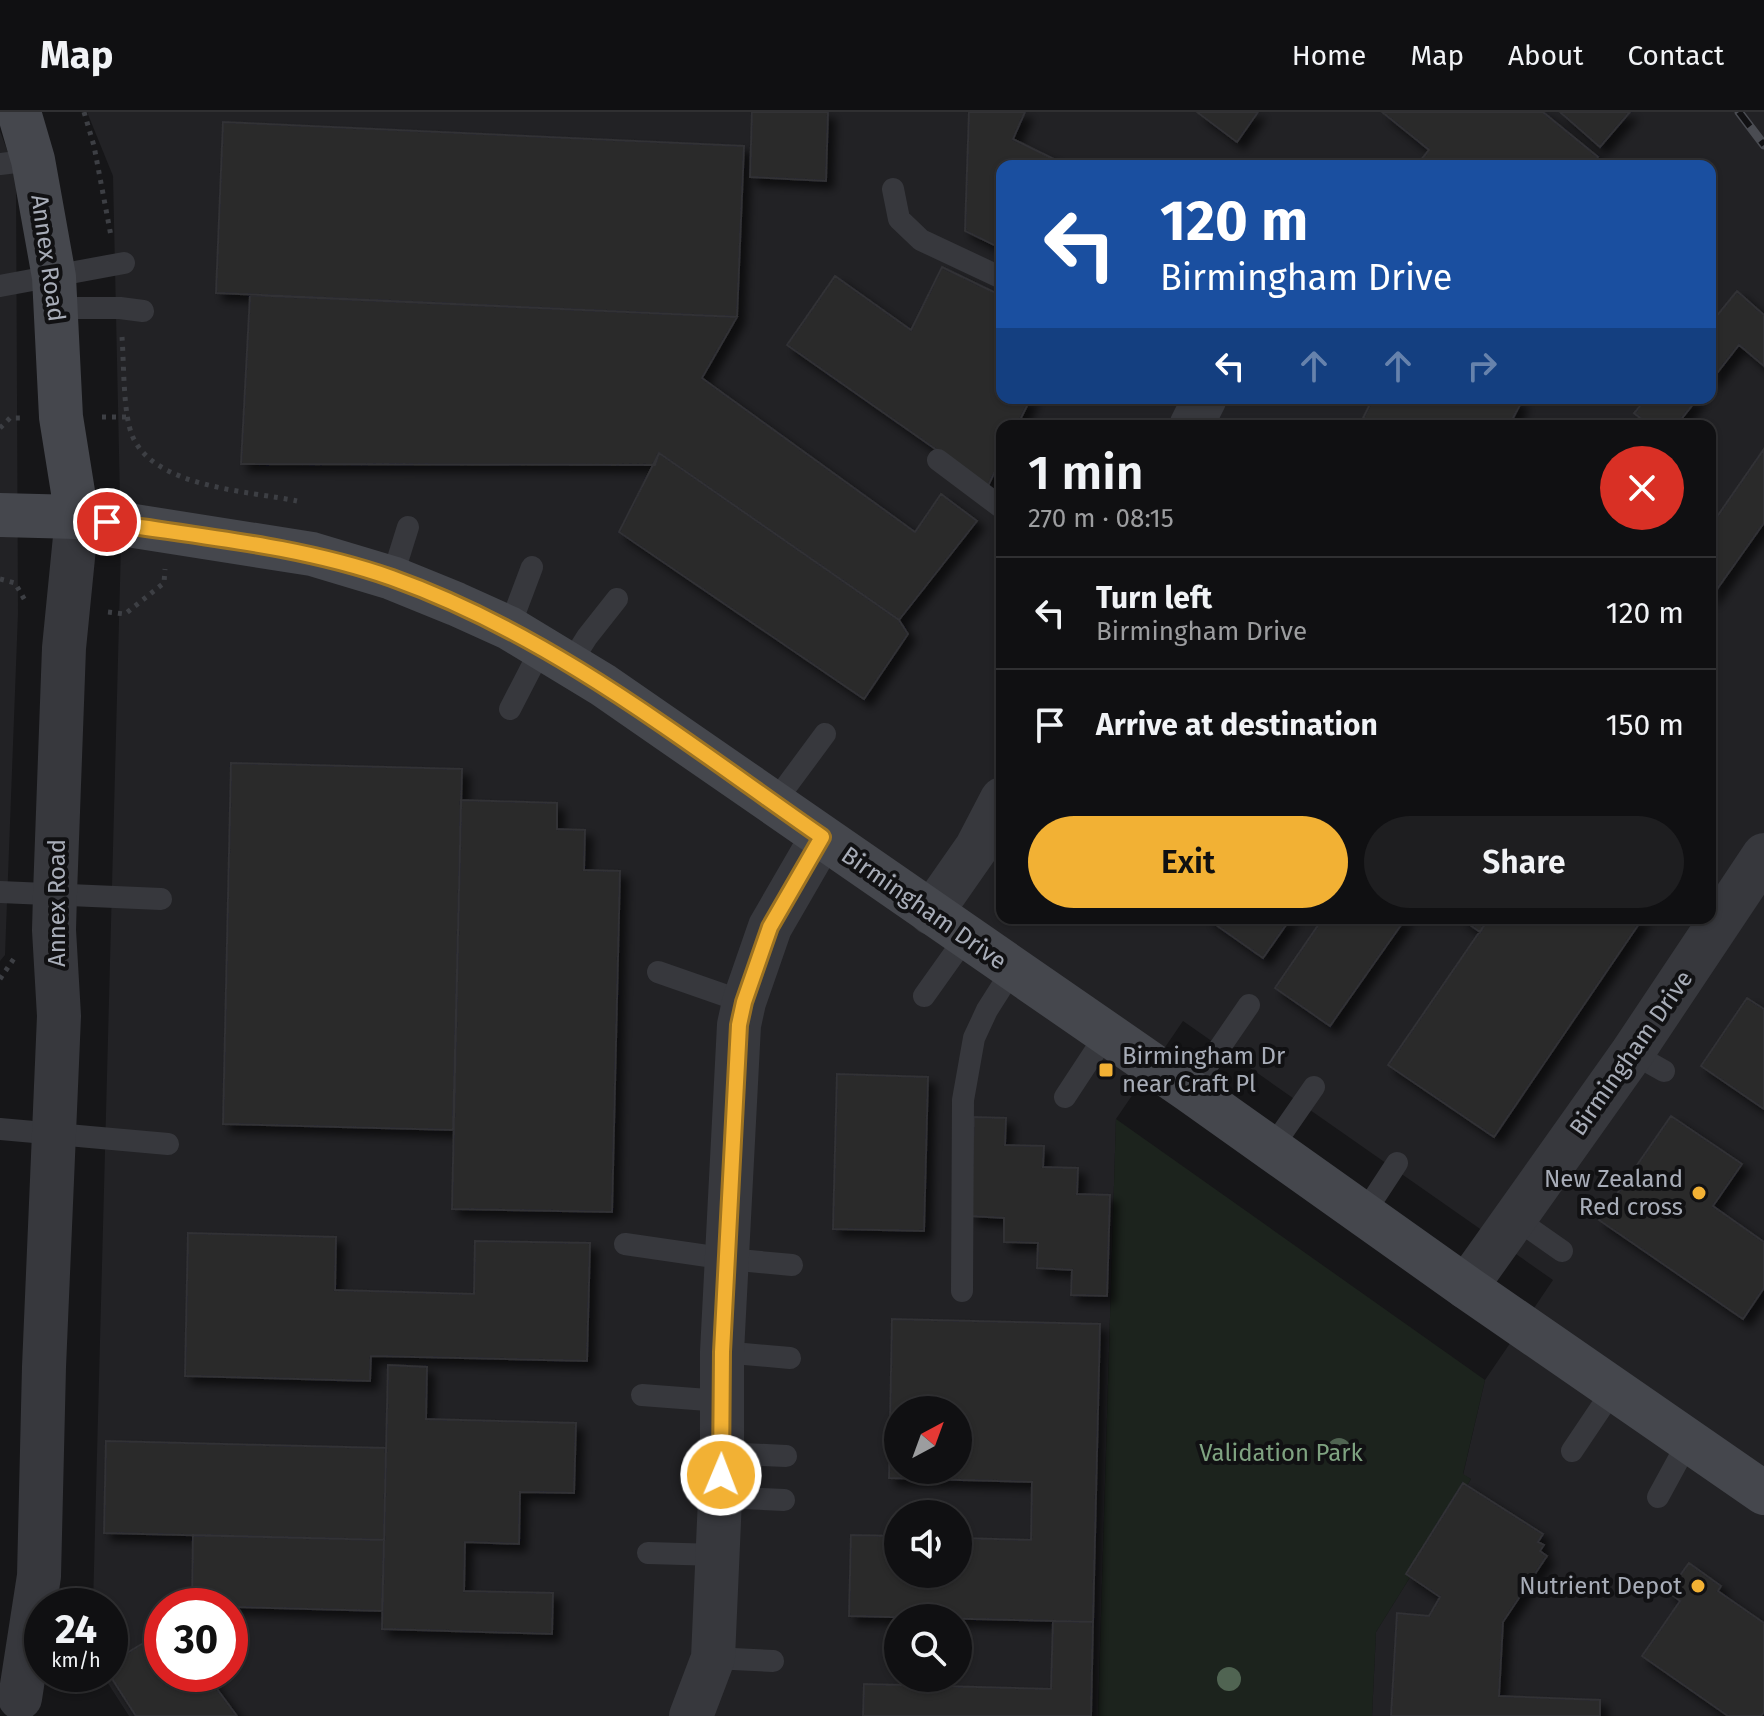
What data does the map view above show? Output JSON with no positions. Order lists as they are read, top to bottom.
{
  "streets": {
    "main road": ["Annex Road", "Birmingham Drive"]
  },
  "crossings": [
    ["Annex Road", "Birmingham Drive"]
  ],
  "parks": ["Validation Park"],
  "places": {
    "transit": ["Birmingham Dr near Craft Pl"],
    "other": ["New Zealand Red cross", "Nutrient Depot"]
  },
  "north": "top right",
  "page": {
    "header": "Map",
    "nav": [
      "Home",
      "Map",
      "About",
      "Contact"
    ],
    "turn": ["120 m", "Birmingham Drive"],
    "heading": ["1 min", "270 m · 08:15"],
    "list": [
      {
        "name": "Turn left",
        "note": "Birmingham Drive",
        "value": "120 m"
      },
      {
        "name": "Arrive at destination",
        "value": "150 m"
      }
    ],
    "buttons": ["Exit", "Share"],
    "speed": "24 km/h",
    "limit": "30"
  }
}
